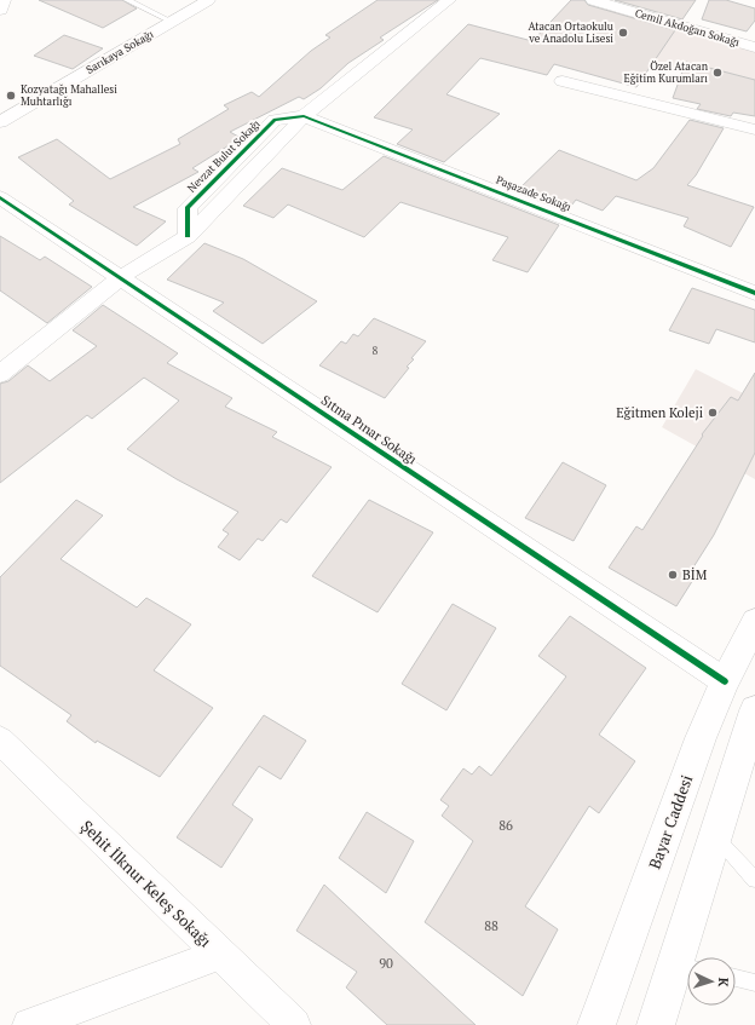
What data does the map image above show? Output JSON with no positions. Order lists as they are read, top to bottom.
{
  "streets": {
    "main road": ["Bayar Caddesi"],
    "street": [
      "Cemil Akdoğan Sokağı",
      "Sarıkaya Sokağı",
      "Nevzat Bulut Sokağı",
      "Paşazade Sokağı",
      "Sıtma Pınar Sokağı",
      "Şehit İlknur Keleş Sokağı"
    ]
  },
  "crossings": [
    ["Nevzat Bulut Sokağı", "Paşazade Sokağı"],
    ["Nevzat Bulut Sokağı", "Sıtma Pınar Sokağı"],
    ["Sıtma Pınar Sokağı", "Bayar Caddesi"]
  ],
  "places": [
    "Atacan Ortaokulu ve Anadolu Lisesi",
    "Özel Atacan Eğitim Kurumları",
    "Kozyatağı Mahallesi Muhtarlığı",
    "Eğitmen Koleji",
    "BİM"
  ],
  "house_numbers": [
    "8",
    "86",
    "88",
    "90"
  ],
  "north": "right"
}
